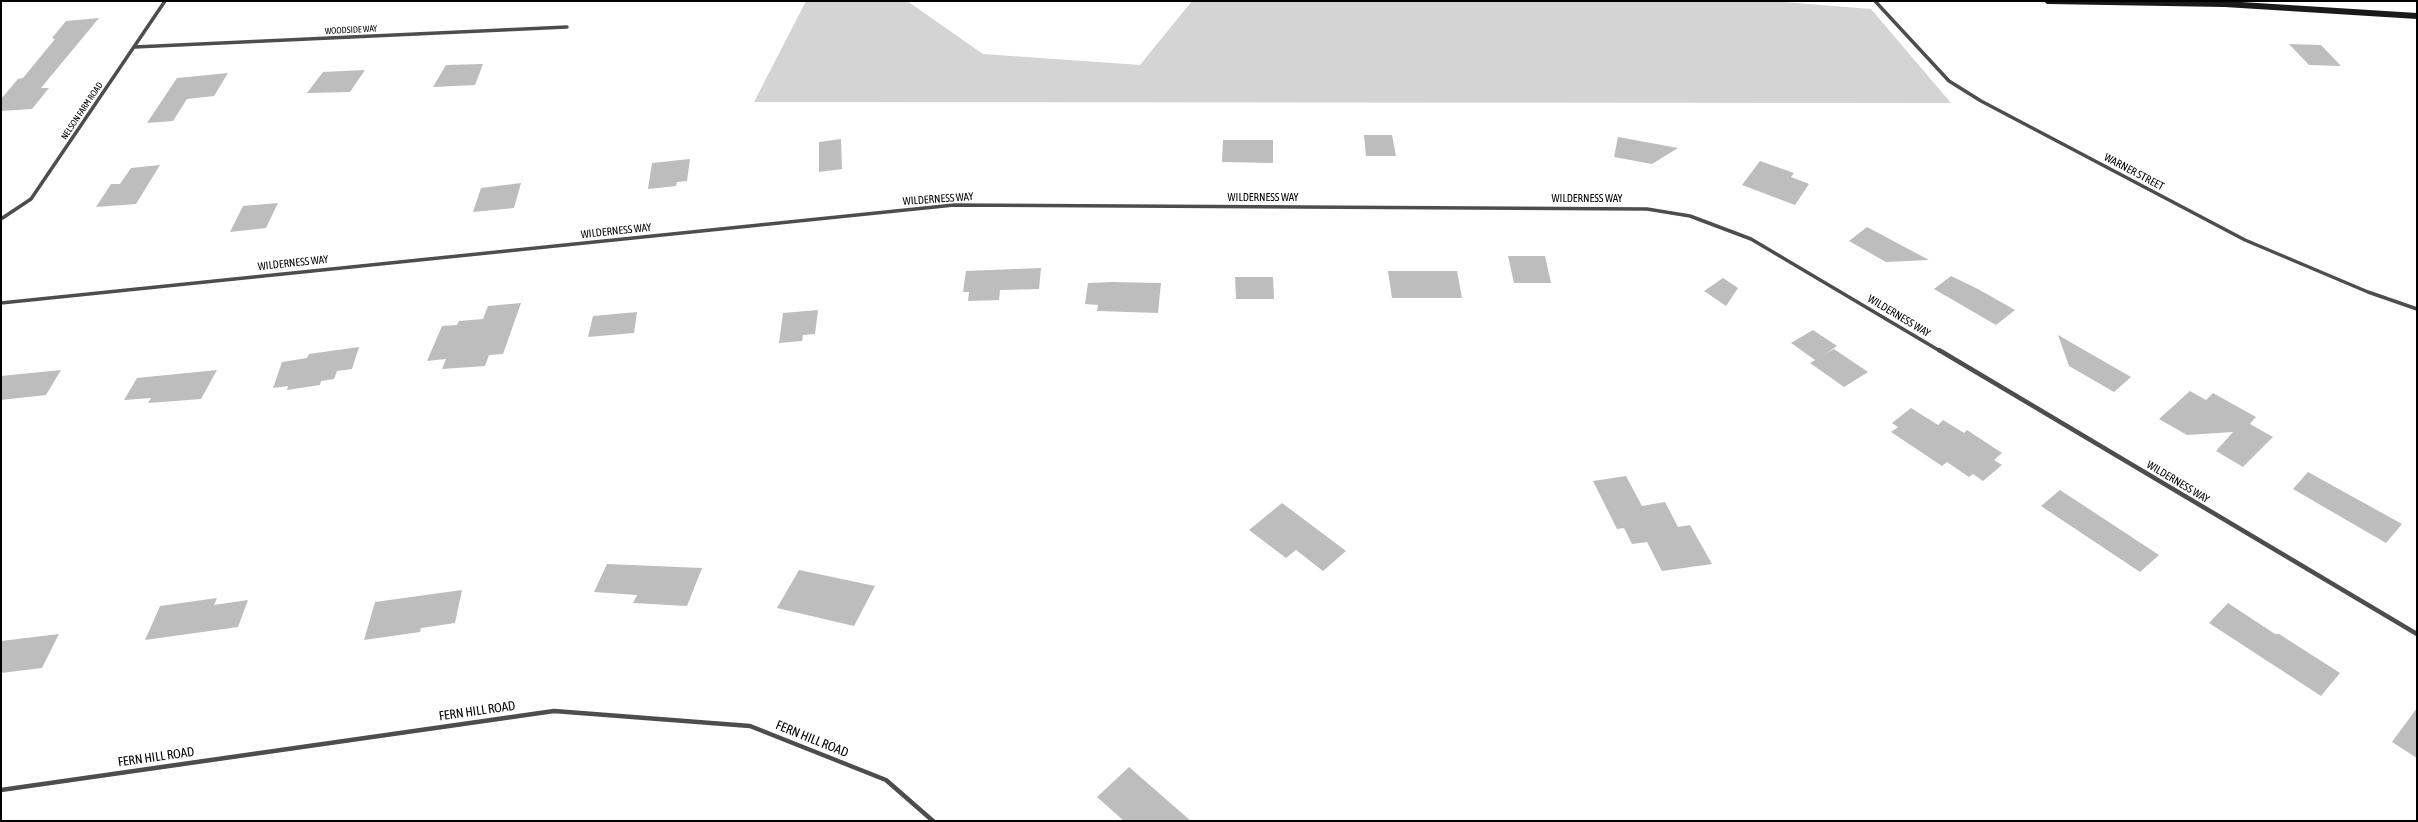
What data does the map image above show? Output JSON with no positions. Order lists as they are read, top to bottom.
{
  "streets": {
    "street": [
      "WOODSIDE WAY",
      "NELSON FARM ROAD",
      "WARNER STREET",
      "WILDERNESS WAY",
      "FERN HILL ROAD"
    ]
  },
  "crossings": [
    ["WOODSIDE WAY", "NELSON FARM ROAD"]
  ]
}
